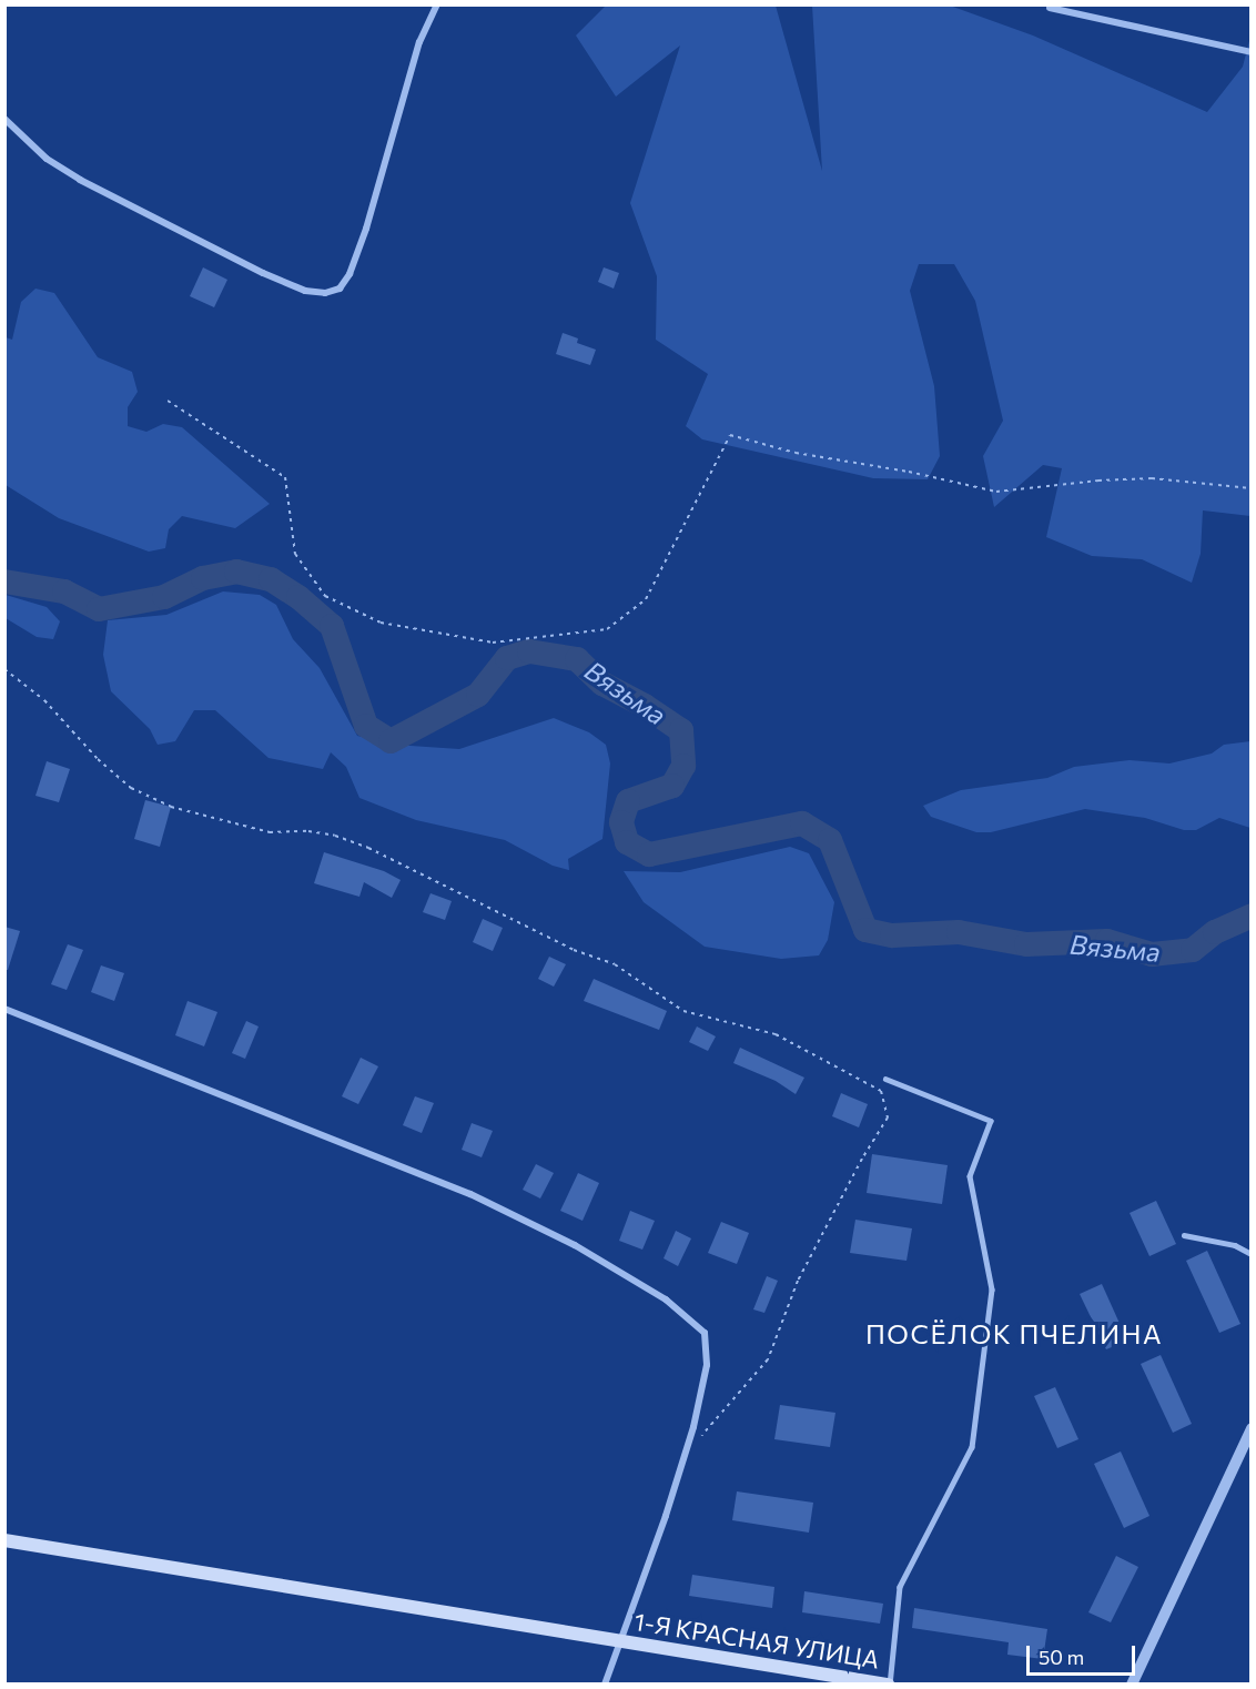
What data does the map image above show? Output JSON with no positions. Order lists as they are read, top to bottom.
{
  "streets": {
    "main road": ["1-Я КРАСНАЯ УЛИЦА"]
  },
  "districts": ["ПОСЁЛОК ПЧЕЛИНА"],
  "water": ["Вязьма"],
  "scale_bar": "50 m"
}
